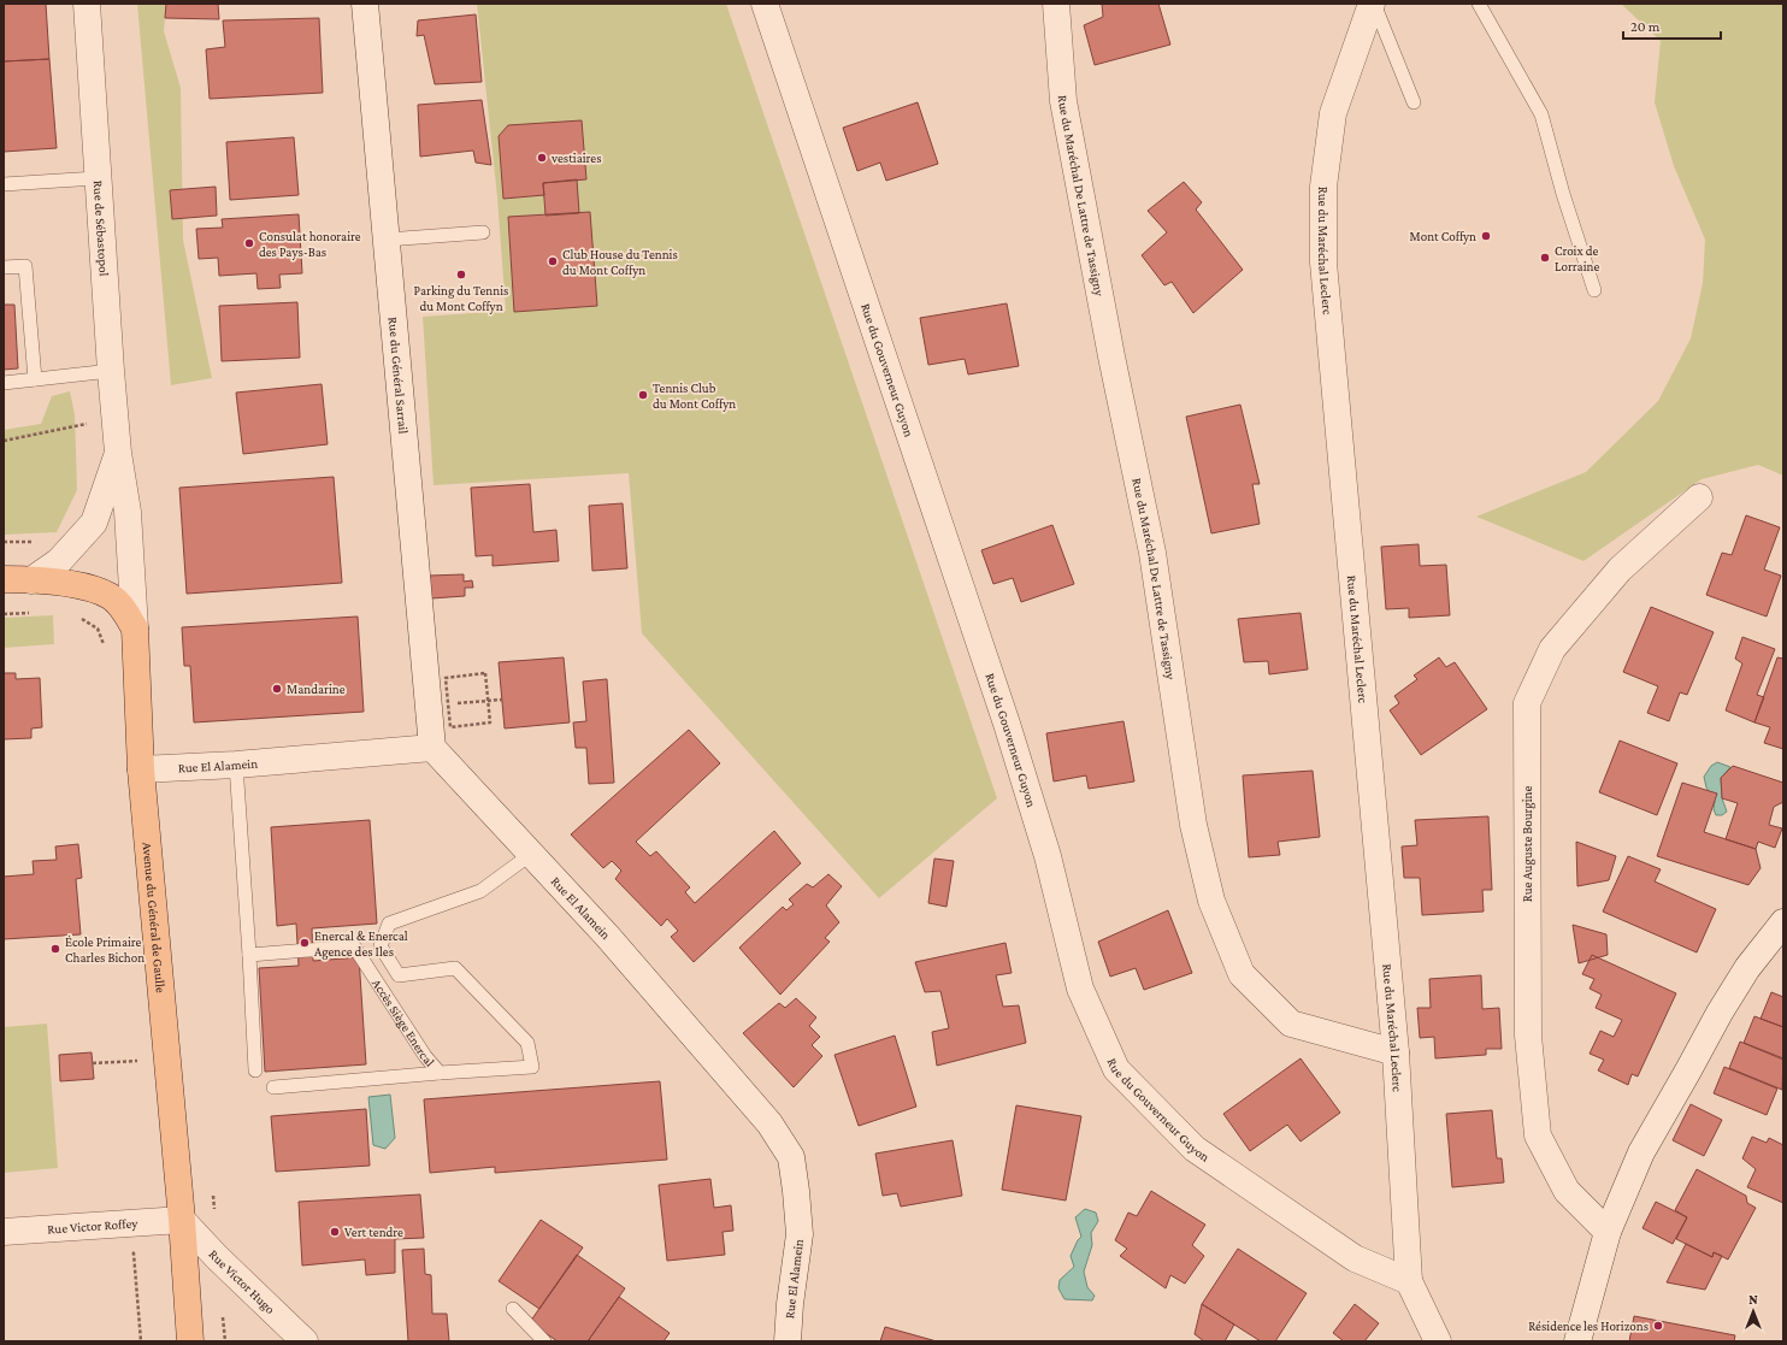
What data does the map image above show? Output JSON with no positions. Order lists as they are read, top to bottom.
{
  "streets": {
    "main road": ["Avenue du Général de Gaulle"],
    "street": [
      "Rue du Maréchal De Lattre de Tassigny",
      "Rue de Sébastopol",
      "Rue du Maréchal Leclerc",
      "Rue du Gouverneur Guyon",
      "Rue du Général Sarrail",
      "Rue El Alamein",
      "Rue Auguste Bourgine",
      "Rue Victor Roffey",
      "Rue Victor Hugo"
    ],
    "lane": ["Accès Siège Enercal"]
  },
  "crossings": [
    ["Rue du Maréchal De Lattre de Tassigny", "Rue du Maréchal Leclerc"],
    ["Rue de Sébastopol", "Avenue du Général de Gaulle"],
    ["Rue du Maréchal Leclerc", "Rue du Gouverneur Guyon"],
    ["Rue du Général Sarrail", "Rue El Alamein"],
    ["Rue El Alamein", "Avenue du Général de Gaulle"],
    ["Rue El Alamein", "Accès Siège Enercal"],
    ["Avenue du Général de Gaulle", "Rue Victor Roffey"],
    ["Avenue du Général de Gaulle", "Rue Victor Hugo"],
    ["Rue Victor Roffey", "Rue Victor Hugo"]
  ],
  "places": [
    "vestiaires",
    "Mont Coffyn",
    "Consulat honoraire des Pays-Bas",
    "Croix de Lorraine",
    "Club House du Tennis du Mont Coffyn",
    "Parking du Tennis du Mont Coffyn",
    "Tennis Club du Mont Coffyn",
    "Mandarine",
    "Enercal & Enercal Agence des Iles",
    "École Primaire Charles Bichon",
    "Vert tendre",
    "Résidence les Horizons"
  ],
  "scale_bar": "20 m",
  "north": "top"
}
